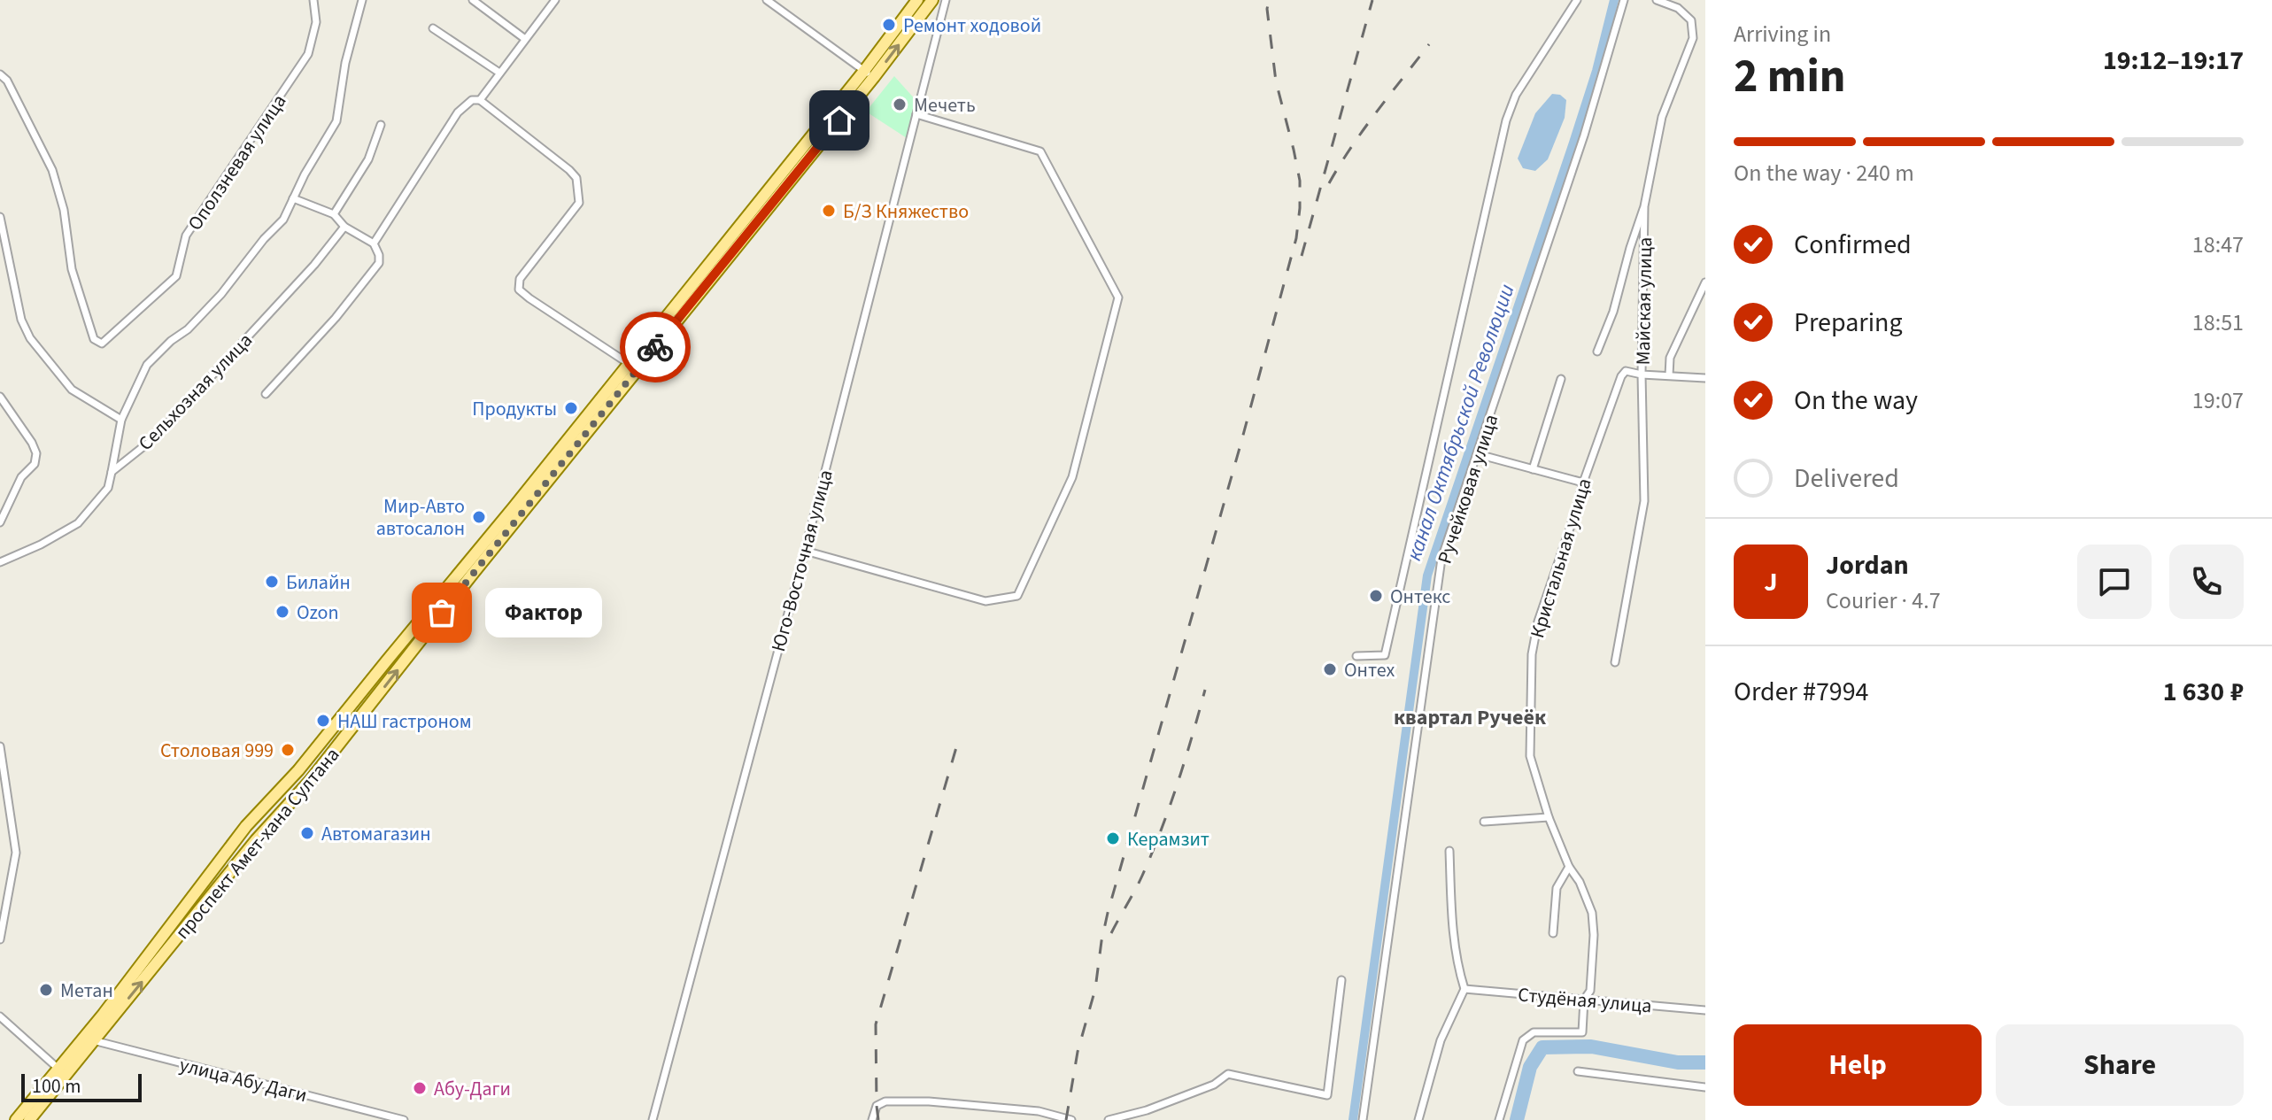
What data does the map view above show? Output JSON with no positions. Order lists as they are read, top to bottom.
{
  "streets": {
    "main road": ["проспект Амет-хана Султана"],
    "street": [
      "Оползневая улица",
      "Майская улица",
      "Сельхозная улица",
      "Ручейковая улица",
      "Кристальная улица",
      "Юго-Восточная улица",
      "Студёная улица",
      "улица Абу Даги"
    ]
  },
  "crossings": [
    ["Майская улица", "Кристальная улица"],
    ["Кристальная улица", "Студёная улица"],
    ["проспект Амет-хана Султана", "улица Абу Даги"]
  ],
  "districts": ["квартал Ручеёк"],
  "water": ["канал Октябрьской Революции"],
  "places": [
    "Ремонт ходовой",
    "Мечеть",
    "Б/З Княжество",
    "Продукты",
    "Мир-Авто автосалон",
    "Билайн",
    "Онтекс",
    "Ozon",
    "Фактор",
    "Онтех",
    "НАШ гастроном",
    "Столовая 999",
    "Автомагазин",
    "Керамзит",
    "Метан",
    "Абу-Даги"
  ],
  "scale_bar": "100 m",
  "page": {
    "heading": ["2 min", "Arriving in", "19:12–19:17"],
    "panel": [
      "Jordan",
      "Courier · 4.7",
      "Order #7994",
      "1 630 ₽"
    ],
    "bar": "On the way · 240 m",
    "list": [
      ["Confirmed", "18:47"],
      ["Preparing", "18:51"],
      ["On the way", "19:07"],
      "Delivered"
    ],
    "round": "J",
    "bubble": "Фактор",
    "buttons": ["Help", "Share"],
    "scale": "100 m"
  }
}
